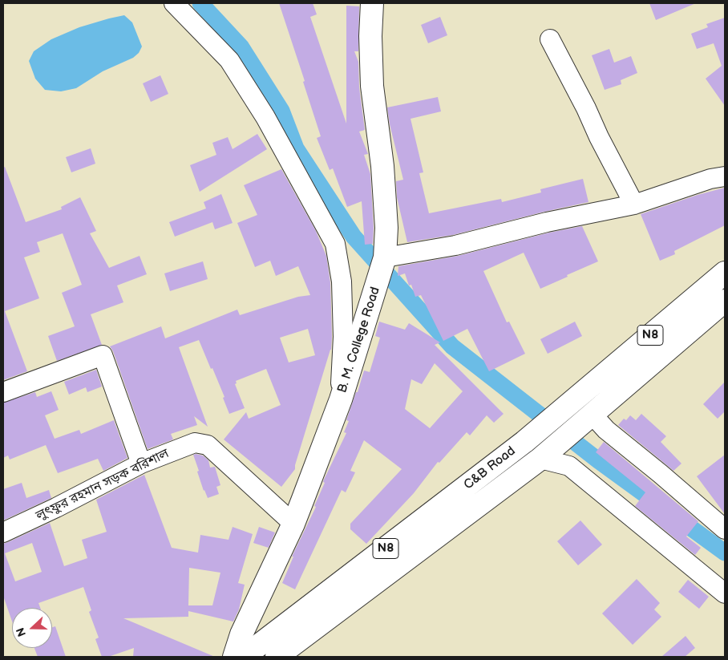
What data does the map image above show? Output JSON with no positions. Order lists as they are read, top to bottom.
{
  "streets": {
    "main road": ["N8", "B. M. College Road", "C&B Road"],
    "street": ["লুৎফুর রহমান সড়ক বরিশাল"]
  },
  "crossings": [
    ["B. M. College Road", "লুৎফুর রহমান সড়ক বরিশাল"]
  ],
  "north": "left"
}
